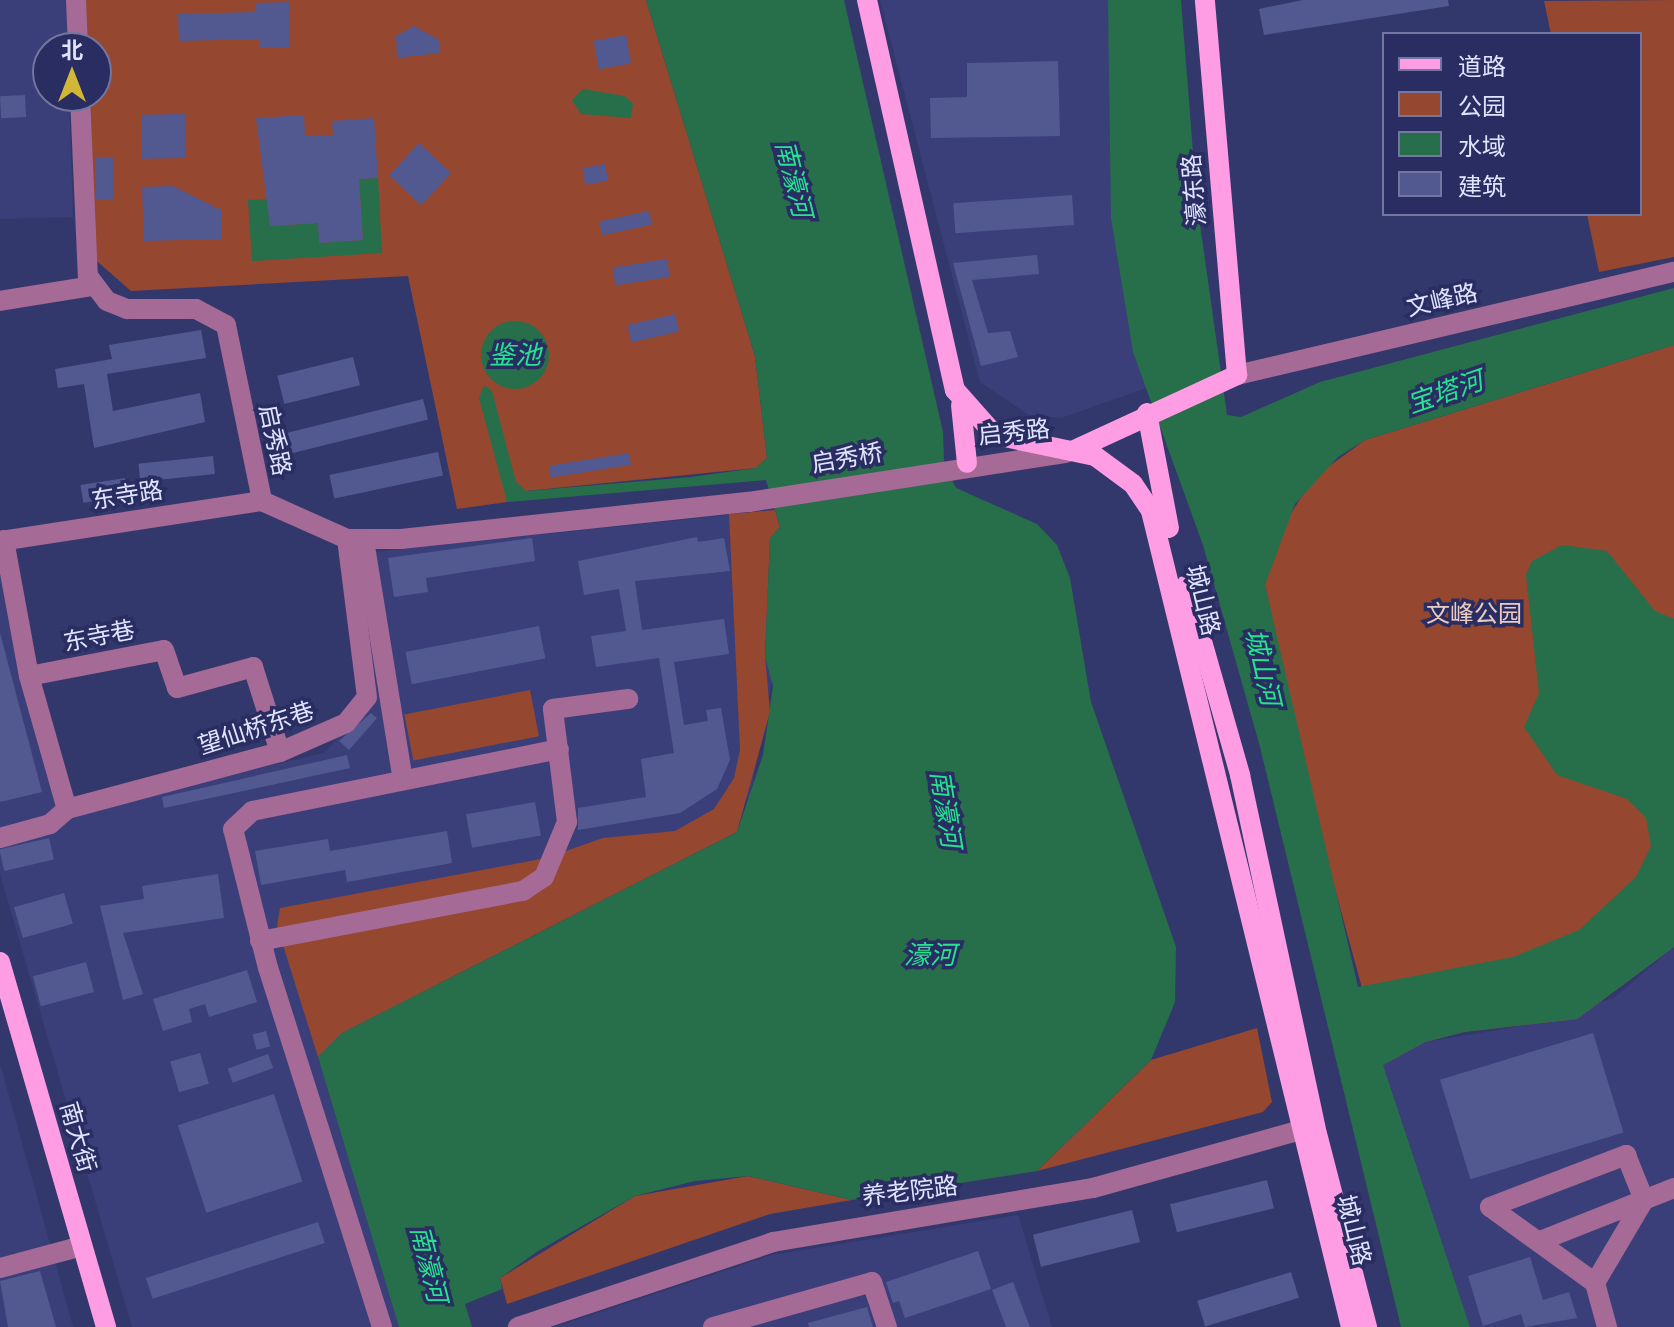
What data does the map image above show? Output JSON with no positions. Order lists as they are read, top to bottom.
{
  "streets": {
    "main road": ["濠东路", "城山路", "南大街"],
    "street": [
      "文峰路",
      "启秀路",
      "启秀桥",
      "东寺路",
      "东寺巷",
      "望仙桥东巷",
      "养老院路"
    ]
  },
  "crossings": [
    ["濠东路", "文峰路"],
    ["启秀路", "启秀桥"],
    ["启秀路", "东寺路"],
    ["启秀路", "城山路"],
    ["启秀路", "望仙桥东巷"],
    ["城山路", "养老院路"],
    ["东寺巷", "望仙桥东巷"]
  ],
  "water": [
    "南濠河",
    "鉴池",
    "宝塔河",
    "城山河",
    "濠河"
  ],
  "parks": ["文峰公园"],
  "legend": [
    "道路",
    "公园",
    "水域",
    "建筑"
  ],
  "north": "top"
}
